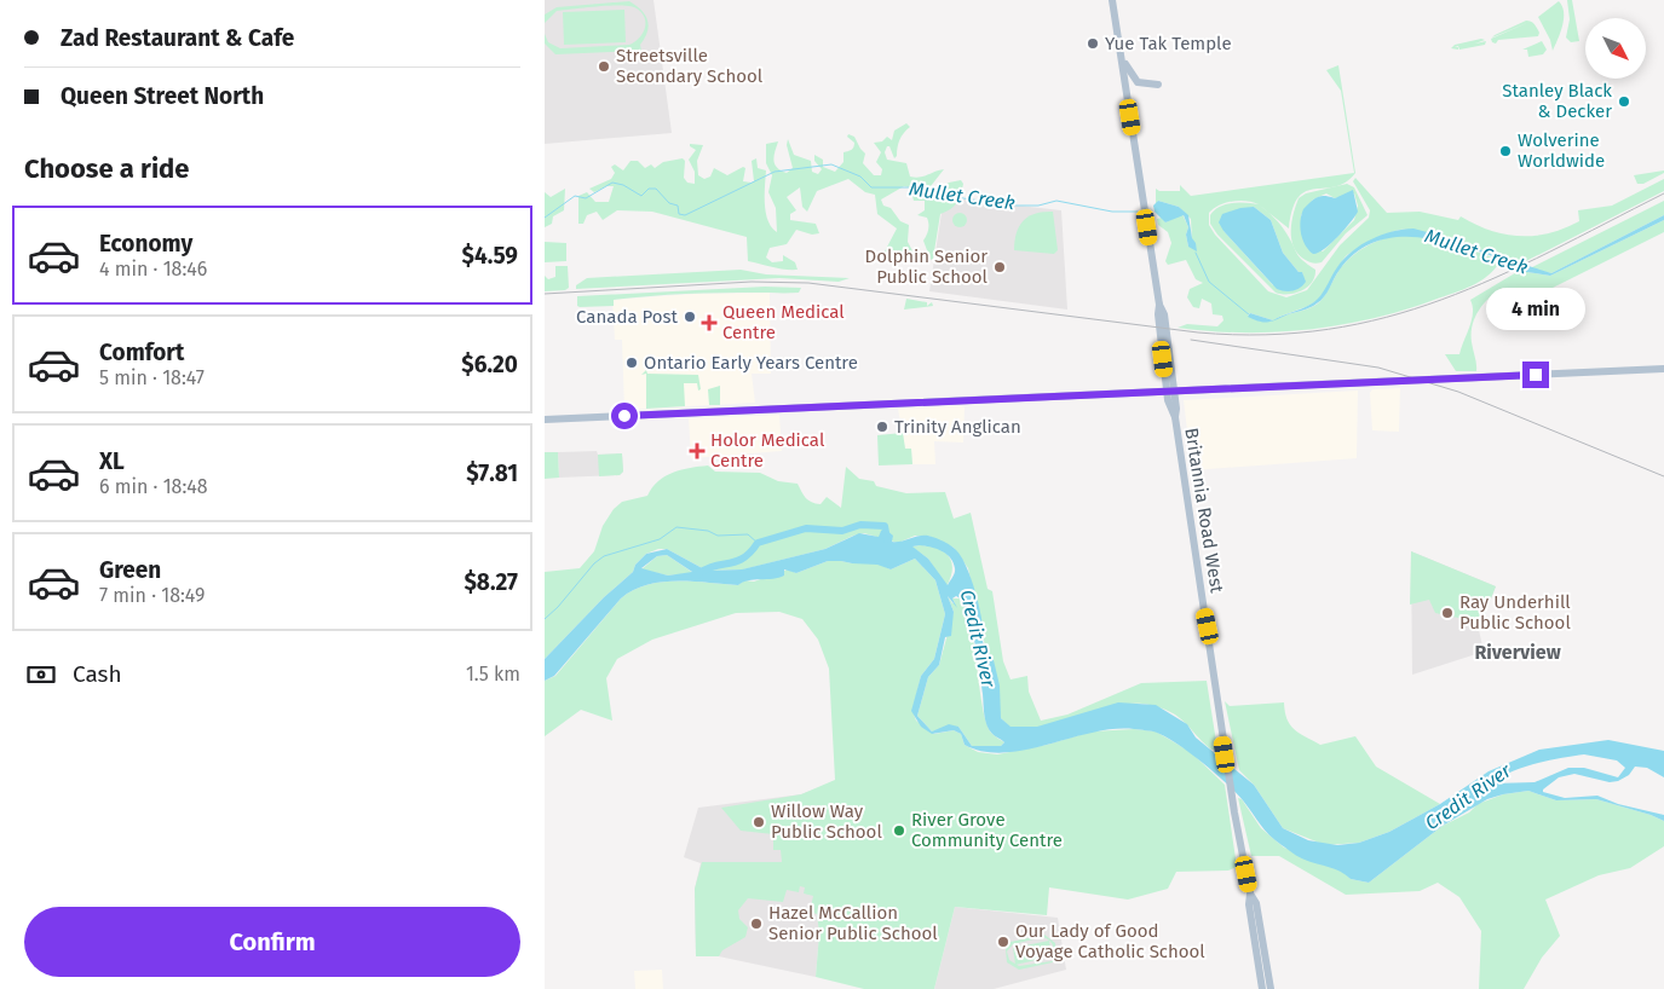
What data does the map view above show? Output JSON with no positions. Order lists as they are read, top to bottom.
{
  "streets": {
    "main road": ["Britannia Road West"]
  },
  "districts": ["Riverview"],
  "water": ["Mullet Creek", "Credit River"],
  "places": {
    "other": [
      "Yue Tak Temple",
      "Streetsville Secondary School",
      "Stanley Black & Decker",
      "Wolverine Worldwide",
      "Dolphin Senior Public School",
      "Canada Post",
      "Ontario Early Years Centre",
      "Trinity Anglican",
      "Ray Underhill Public School",
      "Willow Way Public School",
      "River Grove Community Centre",
      "Hazel McCallion Senior Public School",
      "Our Lady of Good Voyage Catholic School"
    ],
    "health": ["Queen Medical Centre", "Holor Medical Centre"]
  },
  "north": "bottom right",
  "page": {
    "banner": ["Zad Restaurant & Cafe", "Queen Street North"],
    "heading": "Choose a ride",
    "list": [
      {
        "name": "Economy",
        "note": "4 min · 18:46",
        "value": "$4.59"
      },
      {
        "name": "Comfort",
        "note": "5 min · 18:47",
        "value": "$6.20"
      },
      {
        "name": "XL",
        "note": "6 min · 18:48",
        "value": "$7.81"
      },
      {
        "name": "Green",
        "note": "7 min · 18:49",
        "value": "$8.27"
      }
    ],
    "bubble": "4 min",
    "pay": ["Cash", "1.5 km"],
    "buttons": "Confirm"
  }
}
